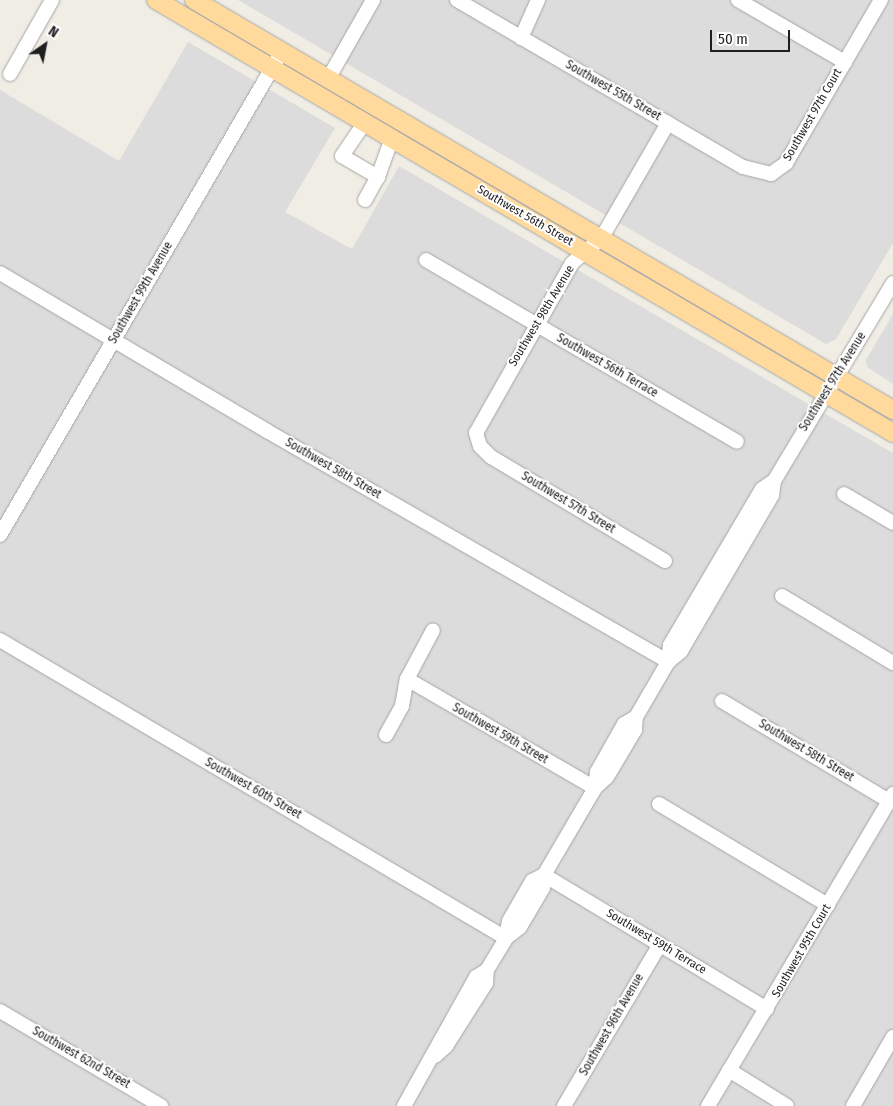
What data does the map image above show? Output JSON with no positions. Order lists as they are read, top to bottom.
{
  "streets": {
    "main road": ["Southwest 56th Street"],
    "street": [
      "Southwest 55th Street",
      "Southwest 97th Court",
      "Southwest 99th Avenue",
      "Southwest 98th Avenue",
      "Southwest 56th Terrace",
      "Southwest 97th Avenue",
      "Southwest 58th Street",
      "Southwest 57th Street",
      "Southwest 59th Street",
      "Southwest 60th Street",
      "Southwest 59th Terrace",
      "Southwest 95th Court",
      "Southwest 96th Avenue",
      "Southwest 62nd Street"
    ]
  },
  "crossings": [
    ["Southwest 55th Street", "Southwest 97th Court"],
    ["Southwest 55th Street", "Southwest 98th Avenue"],
    ["Southwest 56th Street", "Southwest 99th Avenue"],
    ["Southwest 56th Street", "Southwest 98th Avenue"],
    ["Southwest 56th Street", "Southwest 97th Avenue"],
    ["Southwest 99th Avenue", "Southwest 58th Street"],
    ["Southwest 98th Avenue", "Southwest 56th Terrace"],
    ["Southwest 98th Avenue", "Southwest 57th Street"],
    ["Southwest 97th Avenue", "Southwest 58th Street"],
    ["Southwest 97th Avenue", "Southwest 59th Street"],
    ["Southwest 97th Avenue", "Southwest 60th Street"],
    ["Southwest 97th Avenue", "Southwest 59th Terrace"],
    ["Southwest 58th Street", "Southwest 95th Court"],
    ["Southwest 59th Terrace", "Southwest 95th Court"],
    ["Southwest 59th Terrace", "Southwest 96th Avenue"]
  ],
  "scale_bar": "50 m",
  "north": "top right"
}
